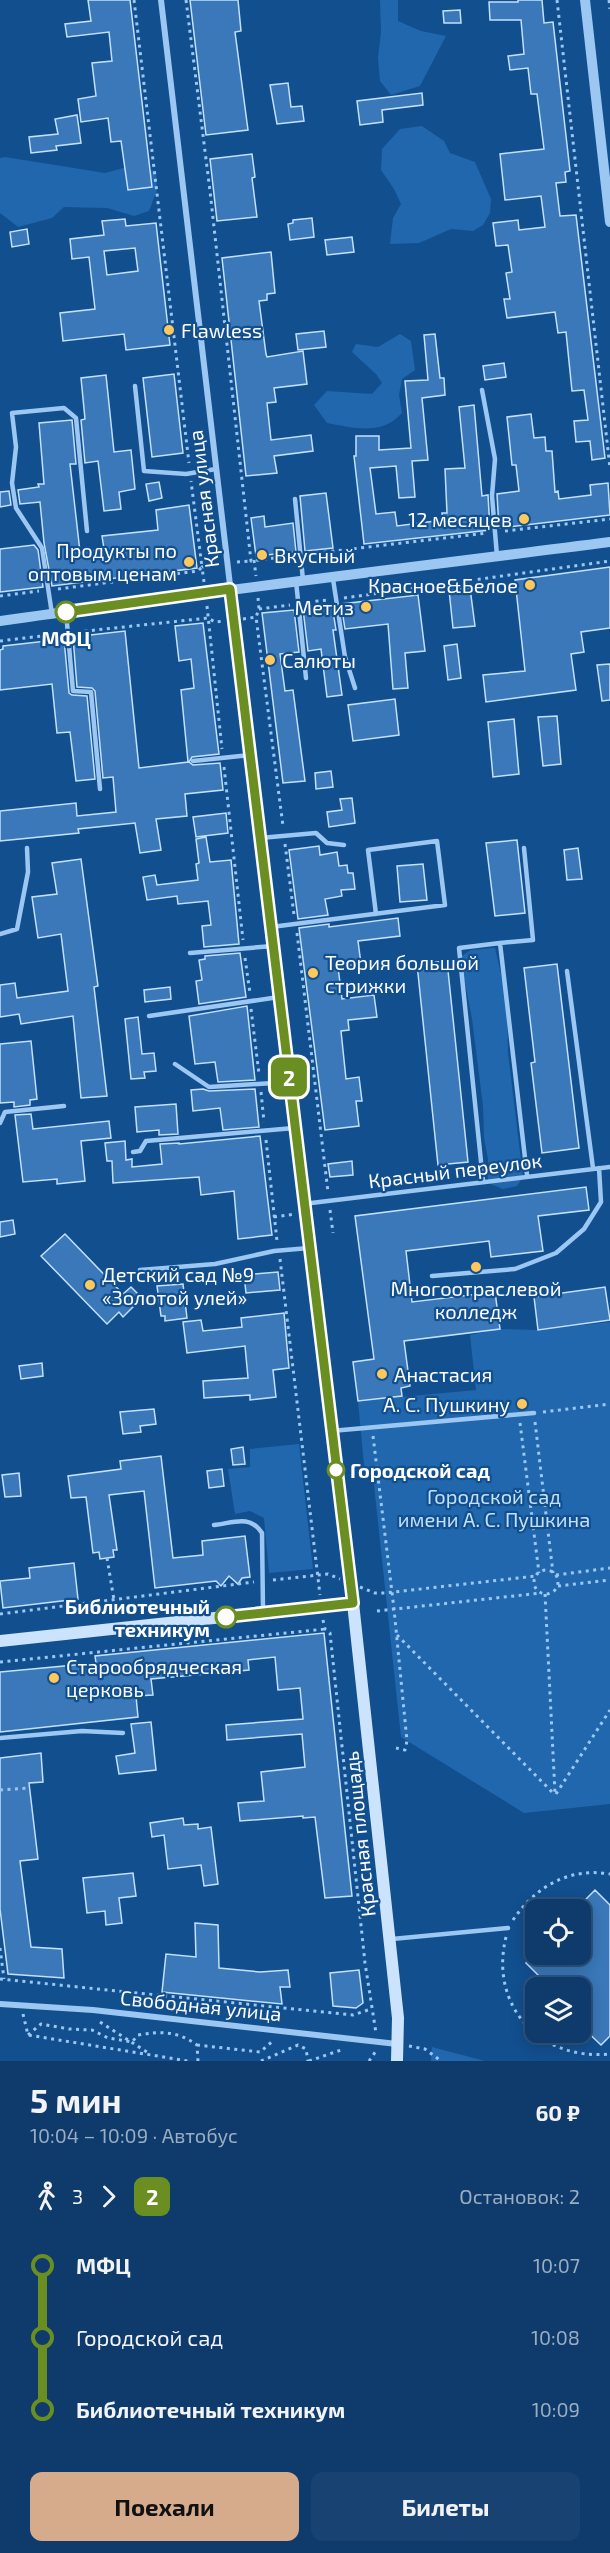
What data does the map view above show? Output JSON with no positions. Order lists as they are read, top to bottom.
{
  "streets": {
    "main road": ["Красная площадь"],
    "street": ["Красная улица", "Свободная улица"],
    "lane": ["Красный переулок"]
  },
  "crossings": [
    ["Красная улица", "Красный переулок"],
    ["Красная улица", "Красная площадь"],
    ["Красная площадь", "Свободная улица"]
  ],
  "parks": ["Городской сад имени А. С. Пушкина"],
  "places": [
    "Flawless",
    "12 месяцев",
    "Вкусный",
    "Продукты по оптовым ценам",
    "Красное&Белое",
    "Метиз",
    "МФЦ",
    "Салюты",
    "Теория большой стрижки",
    "Многоотраслевой колледж",
    "Детский сад №9 «Золотой улей»",
    "Анастасия",
    "А. С. Пушкину",
    "Городской сад",
    "Библиотечный техникум",
    "Старообрядческая церковь"
  ],
  "lines": ["bus line 2"],
  "page": {
    "on_map": "2",
    "heading": ["5 мин", "10:04 – 10:09 · Автобус", "60 ₽"],
    "legs": ["3", "2", "Остановок: 2"],
    "list": [
      {
        "name": "МФЦ",
        "value": "10:07"
      },
      {
        "name": "Городской сад",
        "value": "10:08"
      },
      {
        "name": "Библиотечный техникум",
        "value": "10:09"
      }
    ],
    "buttons": ["Поехали", "Билеты"]
  }
}
